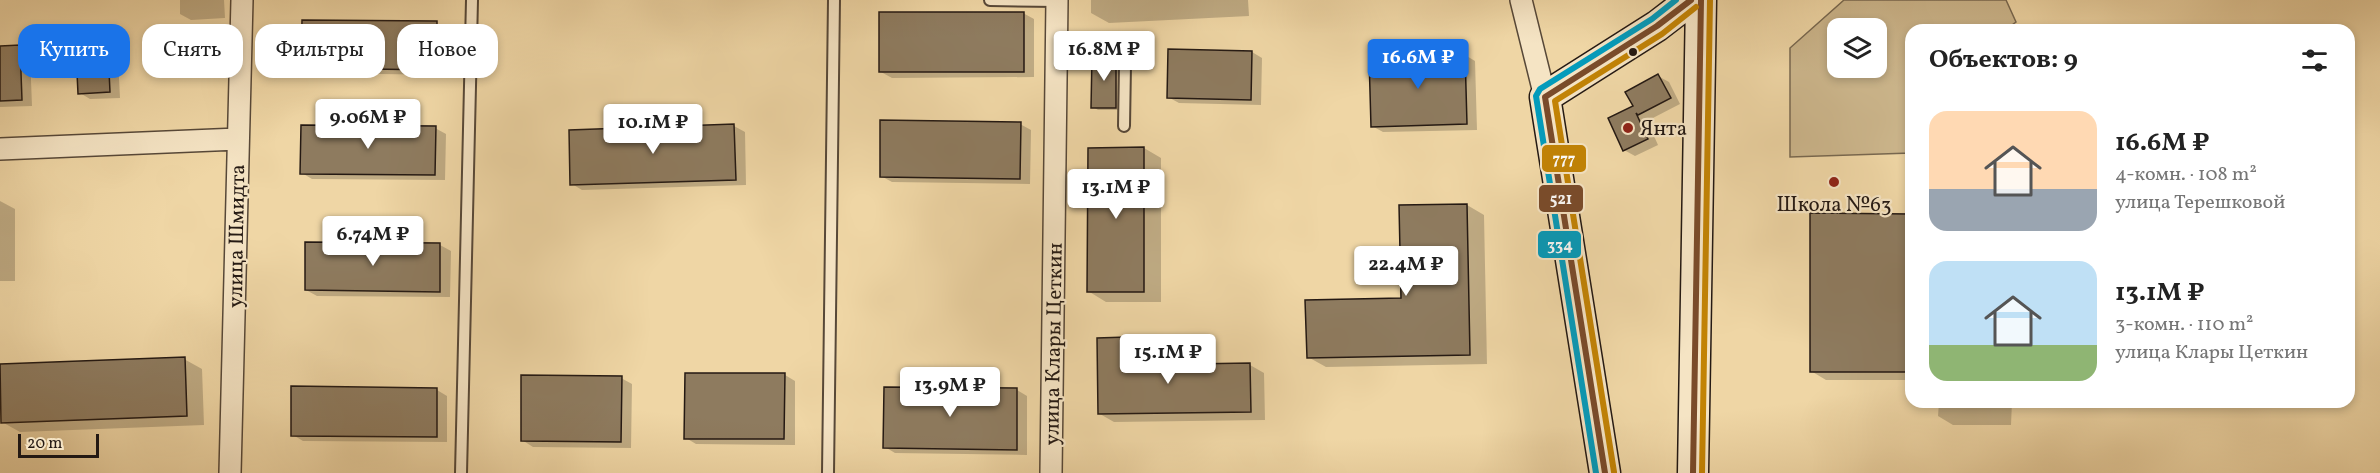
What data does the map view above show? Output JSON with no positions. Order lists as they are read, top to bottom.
{
  "streets": {
    "street": ["улица Шмидта", "улица Клары Цеткин"]
  },
  "places": ["Янта", "Школа №63"],
  "lines": ["transit line 521", "transit line 777", "transit line 334"],
  "scale_bar": "20 m",
  "page": {
    "chip": [
      "Купить",
      "Снять",
      "Фильтры",
      "Новое"
    ],
    "heading": "Объектов: 9",
    "price": [
      "16.8M ₽",
      "16.6M ₽",
      "9.06M ₽",
      "10.1M ₽",
      "13.1M ₽",
      "6.74M ₽",
      "22.4M ₽",
      "15.1M ₽",
      "13.9M ₽"
    ],
    "list": [
      {
        "name": "16.6M ₽",
        "note": "4-комн. · 108 m² · улица Терешковой"
      },
      {
        "name": "13.1M ₽",
        "note": "3-комн. · 110 m² · улица Клары Цеткин"
      }
    ],
    "scale": "20 m"
  }
}
